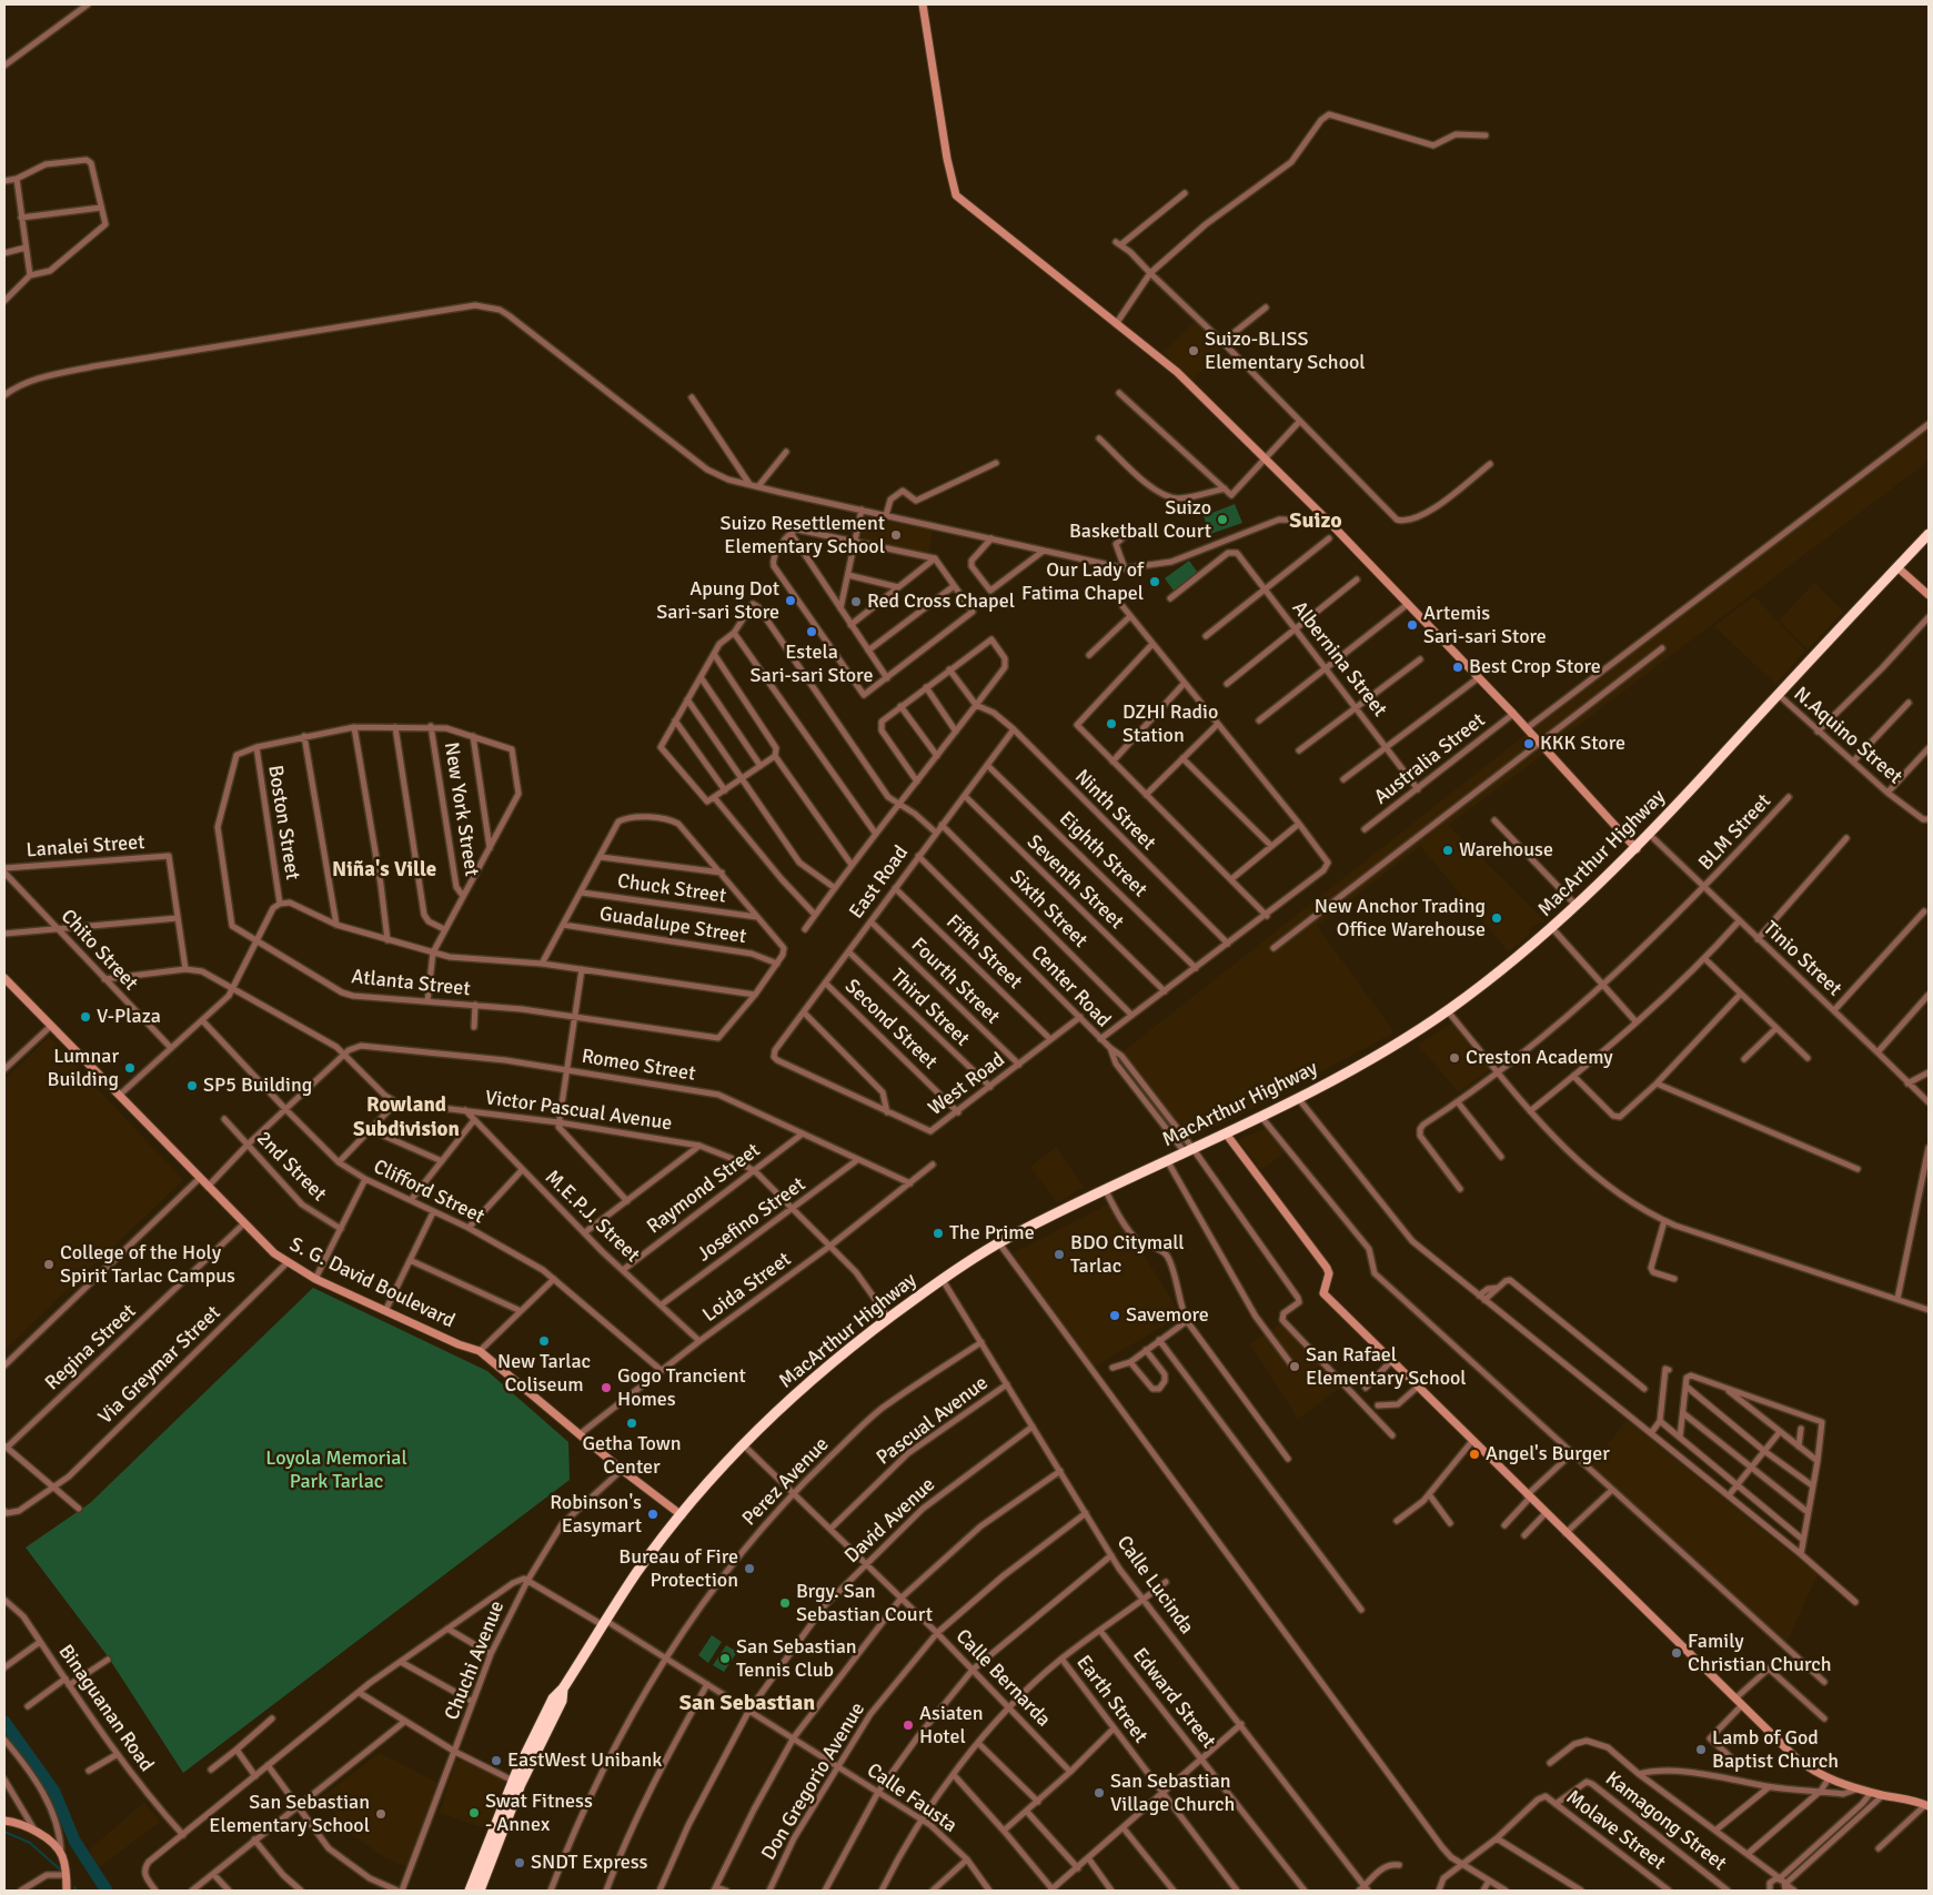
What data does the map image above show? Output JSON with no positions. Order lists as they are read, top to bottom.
{
  "streets": {
    "highway": ["MacArthur Highway"],
    "street": [
      "Albernina Street",
      "N.Aquino Street",
      "Australia Street",
      "New York Street",
      "Ninth Street",
      "Boston Street",
      "BLM Street",
      "Lanalei Street",
      "Eighth Street",
      "East Road",
      "Seventh Street",
      "Chuck Street",
      "Sixth Street",
      "Guadalupe Street",
      "Chito Street",
      "Fifth Street",
      "Tinio Street",
      "Fourth Street",
      "Atlanta Street",
      "Center Road",
      "Third Street",
      "Second Street",
      "Romeo Street",
      "West Road",
      "Victor Pascual Avenue",
      "2nd Street",
      "Raymond Street",
      "Clifford Street",
      "M.E.P.J. Street",
      "Josefino Street",
      "S. G. David Boulevard",
      "Loida Street",
      "Regina Street",
      "Via Greymar Street",
      "Pascual Avenue",
      "Perez Avenue",
      "David Avenue",
      "Calle Lucinda",
      "Chuchi Avenue",
      "Calle Bernarda",
      "Edward Street",
      "Earth Street",
      "Binaguanan Road",
      "Don Gregorio Avenue",
      "Calle Fausta",
      "Kamagong Street",
      "Molave Street"
    ]
  },
  "crossings": [
    ["Albernina Street", "Australia Street"],
    ["N.Aquino Street", "MacArthur Highway"],
    ["Ninth Street", "East Road"],
    ["Boston Street", "Atlanta Street"],
    ["BLM Street", "Tinio Street"],
    ["MacArthur Highway", "Tinio Street"],
    ["MacArthur Highway", "Center Road"],
    ["MacArthur Highway", "Victor Pascual Avenue"],
    ["MacArthur Highway", "S. G. David Boulevard"],
    ["MacArthur Highway", "Calle Lucinda"],
    ["MacArthur Highway", "Calle Bernarda"],
    ["MacArthur Highway", "Calle Fausta"],
    ["Eighth Street", "East Road"],
    ["East Road", "Seventh Street"],
    ["East Road", "Sixth Street"],
    ["East Road", "Fifth Street"],
    ["East Road", "Fourth Street"],
    ["East Road", "Center Road"],
    ["East Road", "Third Street"],
    ["East Road", "Second Street"],
    ["East Road", "West Road"],
    ["Fifth Street", "West Road"],
    ["Fourth Street", "West Road"],
    ["Center Road", "West Road"],
    ["Third Street", "West Road"],
    ["Second Street", "West Road"],
    ["Romeo Street", "Raymond Street"],
    ["Romeo Street", "Josefino Street"],
    ["Romeo Street", "Loida Street"],
    ["Victor Pascual Avenue", "Raymond Street"],
    ["Victor Pascual Avenue", "M.E.P.J. Street"],
    ["Victor Pascual Avenue", "Josefino Street"],
    ["Victor Pascual Avenue", "Loida Street"],
    ["Raymond Street", "M.E.P.J. Street"],
    ["Clifford Street", "Loida Street"],
    ["M.E.P.J. Street", "Josefino Street"],
    ["M.E.P.J. Street", "Loida Street"],
    ["S. G. David Boulevard", "Loida Street"],
    ["S. G. David Boulevard", "Regina Street"],
    ["S. G. David Boulevard", "Via Greymar Street"],
    ["S. G. David Boulevard", "Chuchi Avenue"],
    ["Pascual Avenue", "Calle Lucinda"],
    ["Pascual Avenue", "Calle Bernarda"],
    ["Perez Avenue", "Calle Lucinda"],
    ["Perez Avenue", "Calle Bernarda"],
    ["Perez Avenue", "Calle Fausta"],
    ["David Avenue", "Calle Lucinda"],
    ["David Avenue", "Calle Bernarda"],
    ["David Avenue", "Calle Fausta"],
    ["Calle Lucinda", "Don Gregorio Avenue"],
    ["Chuchi Avenue", "Calle Fausta"],
    ["Calle Bernarda", "Don Gregorio Avenue"],
    ["Don Gregorio Avenue", "Calle Fausta"],
    ["Kamagong Street", "Molave Street"]
  ],
  "districts": [
    "Suizo",
    "Niña's Ville",
    "Rowland Subdivision",
    "San Sebastian"
  ],
  "parks": ["Loyola Memorial Park Tarlac"],
  "places": [
    "Suizo-BLISS Elementary School",
    "Suizo Basketball Court",
    "Suizo Resettlement Elementary School",
    "Our Lady of Fatima Chapel",
    "Apung Dot Sari-sari Store",
    "Red Cross Chapel",
    "Artemis Sari-sari Store",
    "Estela Sari-sari Store",
    "Best Crop Store",
    "DZHI Radio Station",
    "KKK Store",
    "Warehouse",
    "New Anchor Trading Office Warehouse",
    "V-Plaza",
    "Creston Academy",
    "Lumnar Building",
    "SP5 Building",
    "The Prime",
    "BDO Citymall Tarlac",
    "College of the Holy Spirit Tarlac Campus",
    "Savemore",
    "New Tarlac Coliseum",
    "San Rafael Elementary School",
    "Gogo Trancient Homes",
    "Getha Town Center",
    "Angel's Burger",
    "Robinson's Easymart",
    "Bureau of Fire Protection",
    "Brgy. San Sebastian Court",
    "Family Christian Church",
    "San Sebastian Tennis Club",
    "Asiaten Hotel",
    "Lamb of God Baptist Church",
    "EastWest Unibank",
    "San Sebastian Village Church",
    "Swat Fitness - Annex",
    "San Sebastian Elementary School",
    "SNDT Express"
  ]
}
